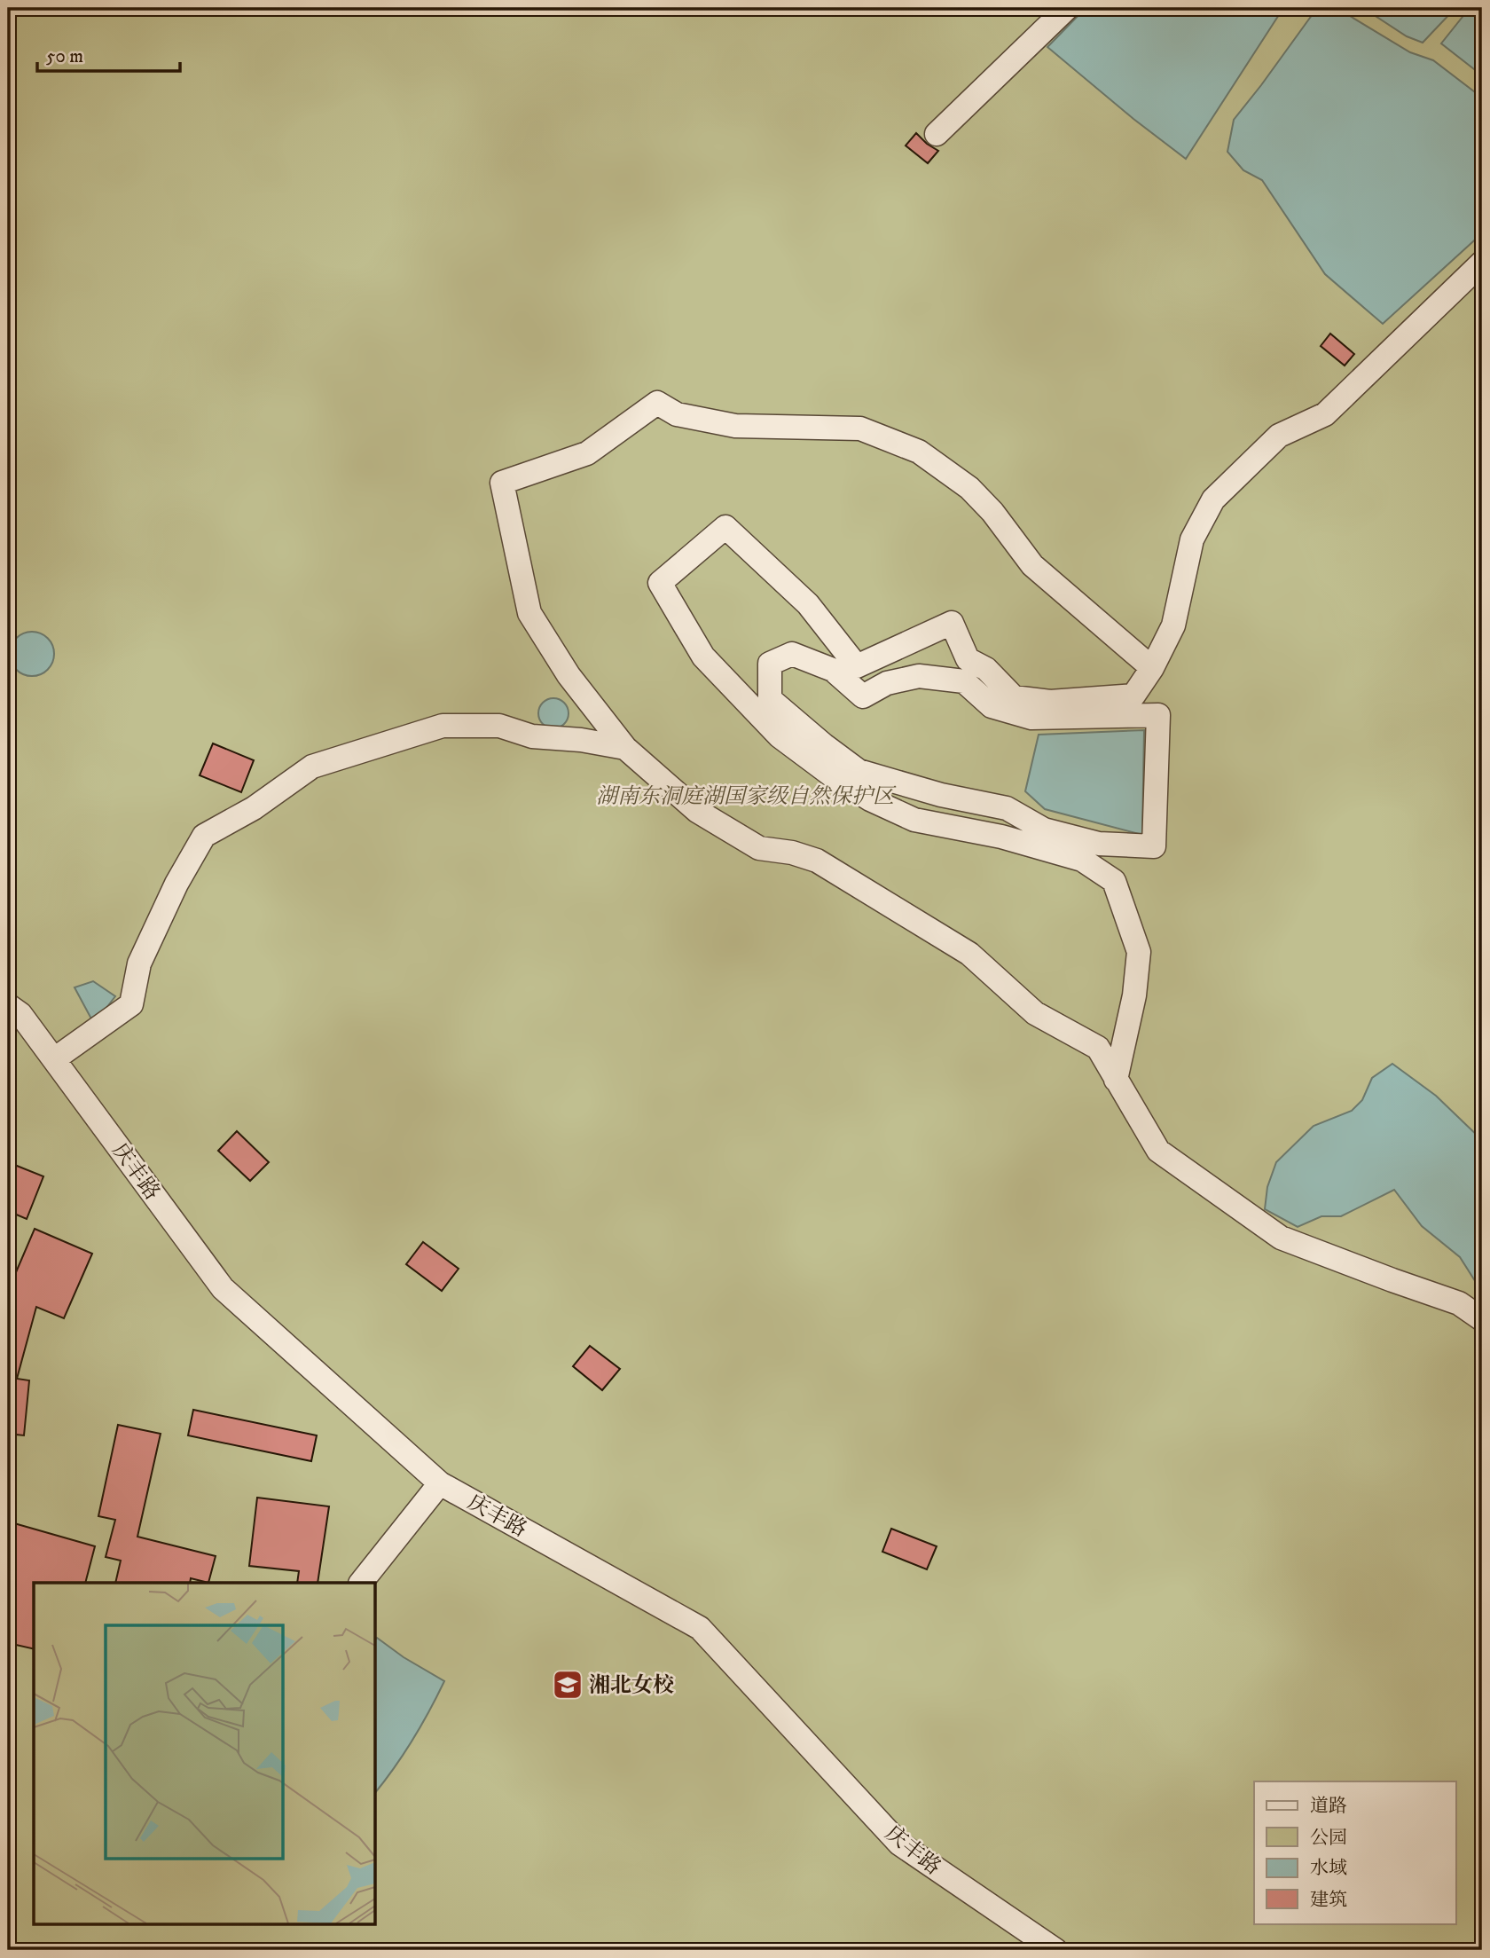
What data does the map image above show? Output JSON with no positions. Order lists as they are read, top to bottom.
{
  "streets": {
    "street": ["庆丰路"]
  },
  "parks": ["湖南东洞庭湖国家级自然保护区"],
  "places": {
    "school or university": ["湘北女校"]
  },
  "legend": [
    "道路",
    "公园",
    "水域",
    "建筑"
  ],
  "scale_bar": "50 m"
}
